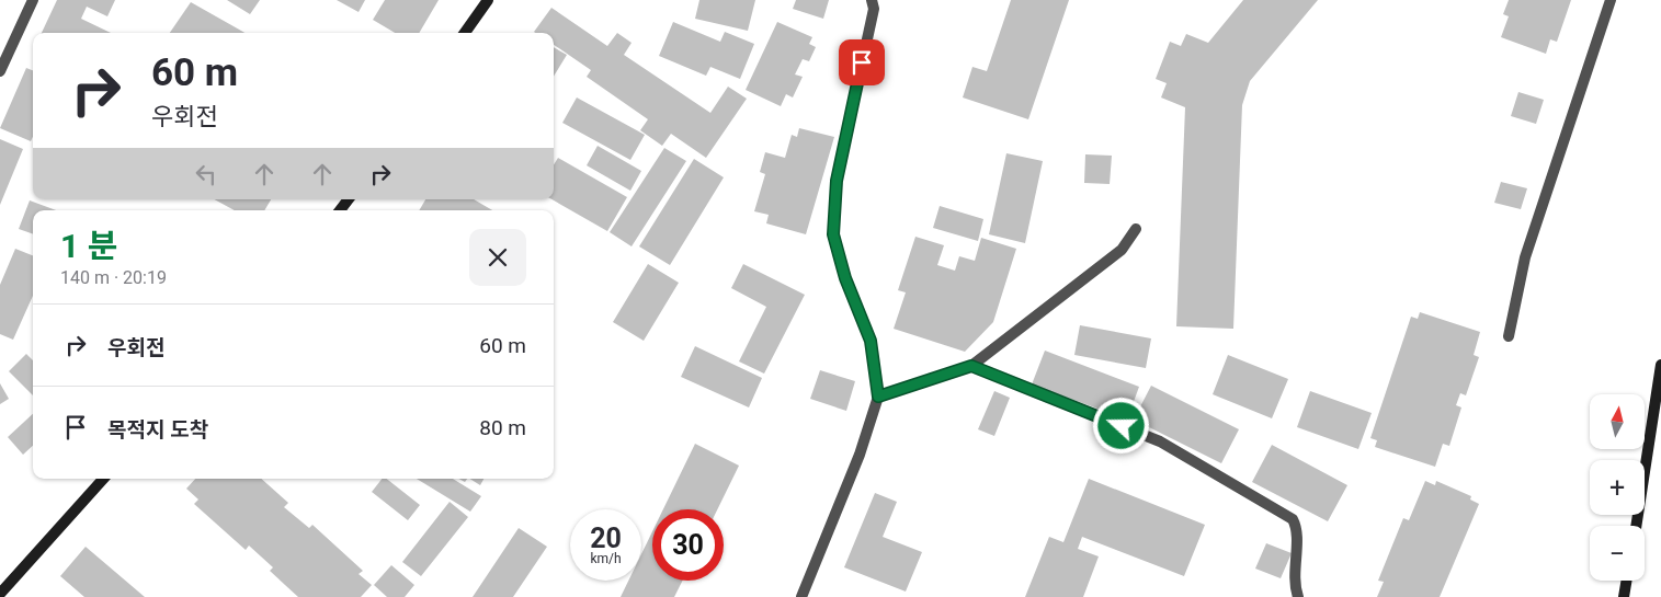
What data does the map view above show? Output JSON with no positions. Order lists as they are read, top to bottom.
{
  "north": "top",
  "page": {
    "turn": ["60 m", "우회전"],
    "heading": ["1 분", "140 m · 20:19"],
    "list": [
      {
        "name": "우회전",
        "value": "60 m"
      },
      {
        "name": "목적지 도착",
        "value": "80 m"
      }
    ],
    "map_buttons": ["+", "−"],
    "speed": "20 km/h",
    "limit": "30"
  }
}
